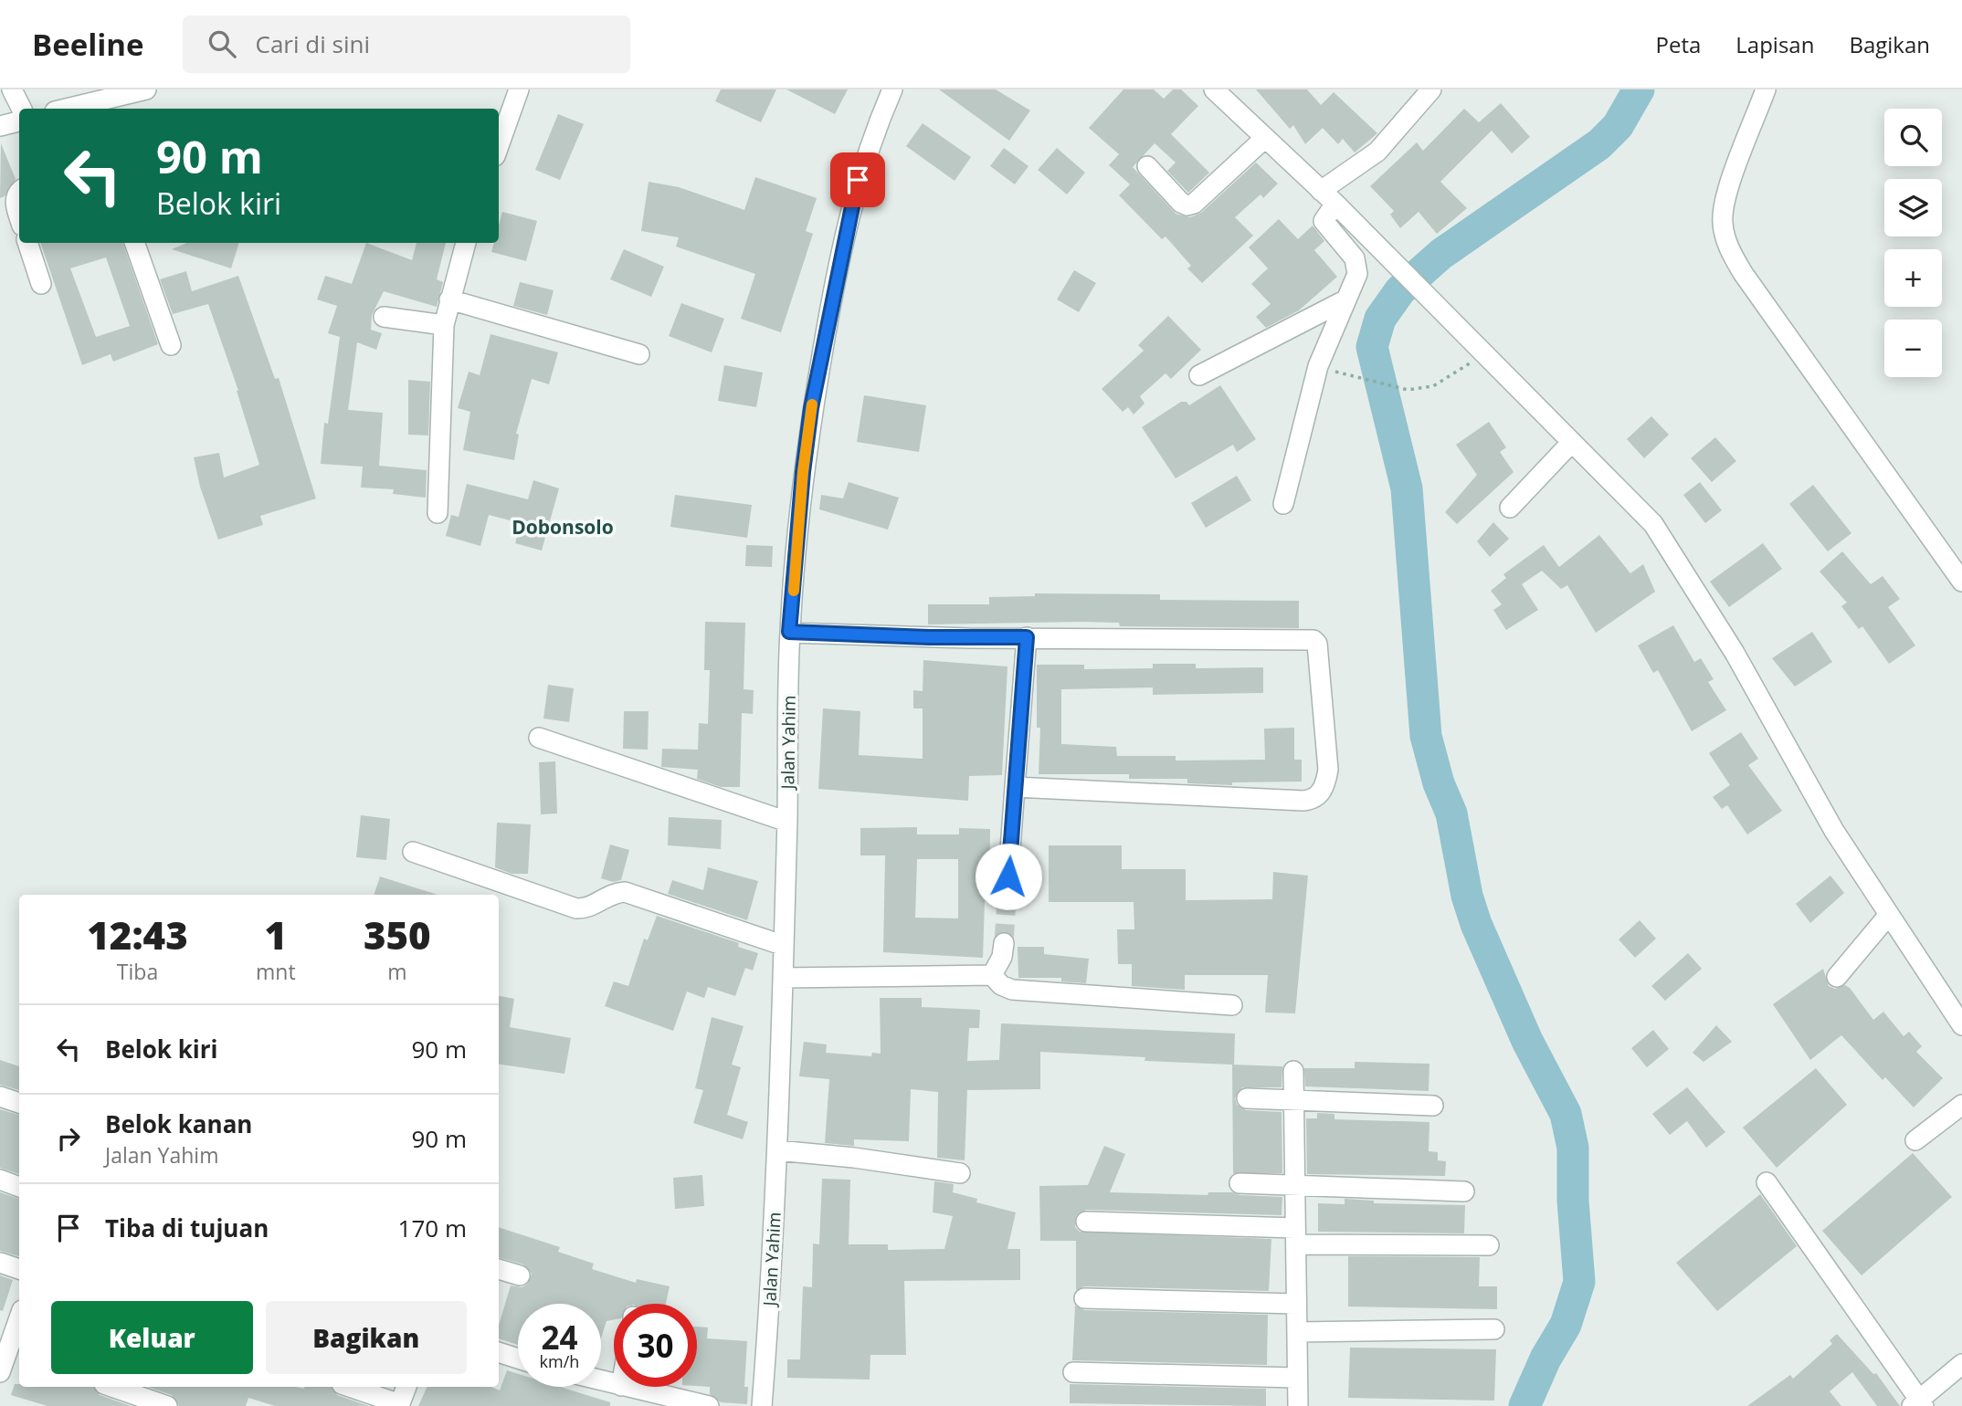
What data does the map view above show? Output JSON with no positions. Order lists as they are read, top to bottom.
{
  "streets": {
    "street": ["Jalan Yahim"]
  },
  "districts": ["Dobonsolo"],
  "page": {
    "header": "Beeline",
    "search": "Cari di sini",
    "nav": ["Peta", "Lapisan", "Bagikan"],
    "map_buttons": ["+", "−"],
    "turn": ["90 m", "Belok kiri"],
    "eta": [
      "12:43",
      "Tiba",
      "1",
      "mnt",
      "350",
      "m"
    ],
    "list": [
      {
        "name": "Belok kiri",
        "value": "90 m"
      },
      {
        "name": "Belok kanan",
        "note": "Jalan Yahim",
        "value": "90 m"
      },
      {
        "name": "Tiba di tujuan",
        "value": "170 m"
      }
    ],
    "buttons": ["Keluar", "Bagikan"],
    "speed": "24 km/h",
    "limit": "30"
  }
}
